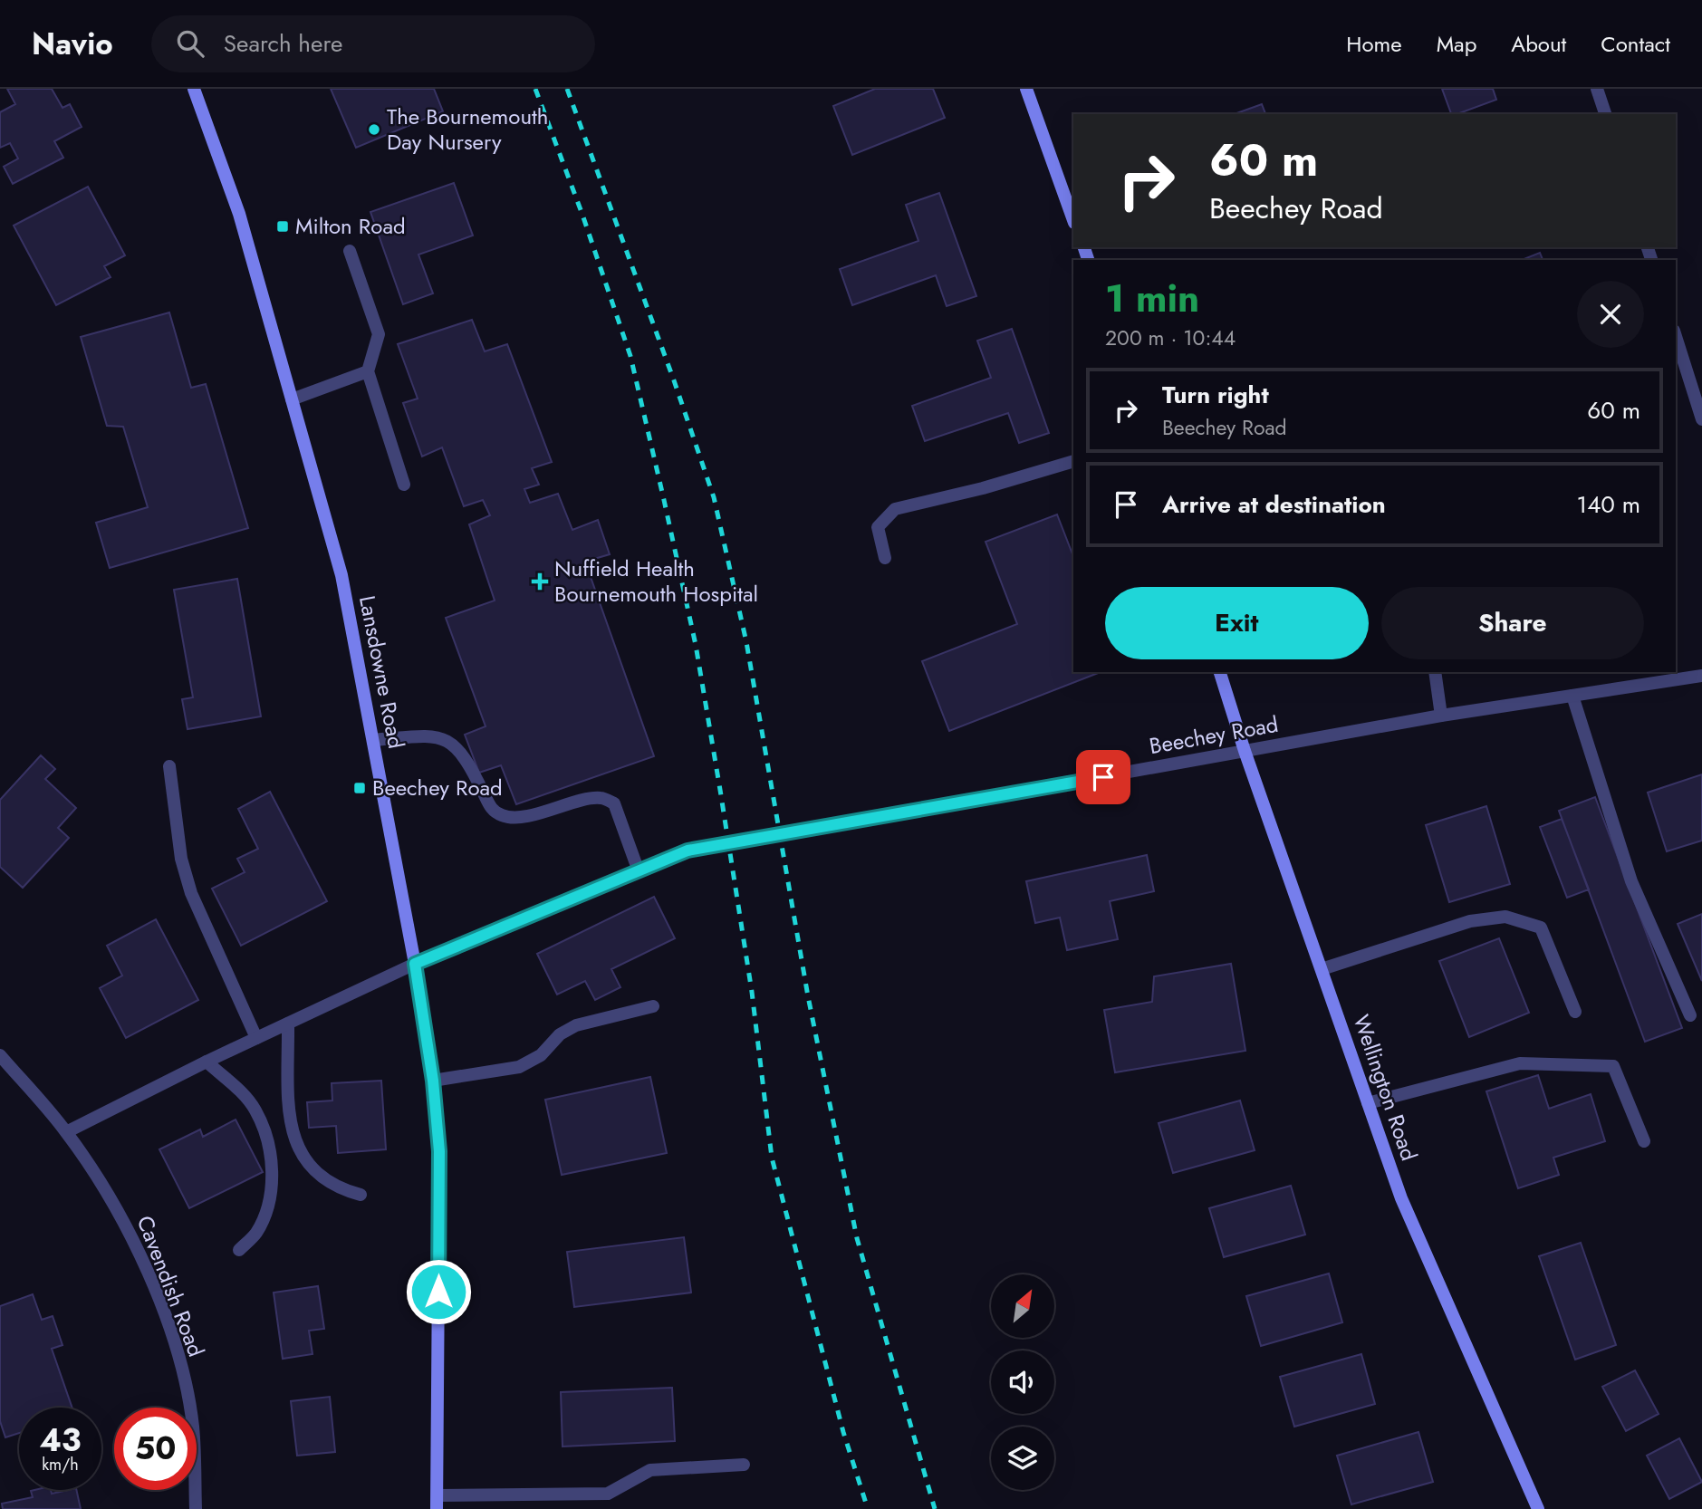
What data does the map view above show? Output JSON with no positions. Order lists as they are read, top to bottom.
{
  "streets": {
    "main road": ["Lansdowne Road", "Wellington Road"],
    "street": ["Beechey Road", "Cavendish Road"]
  },
  "crossings": [
    ["Lansdowne Road", "Beechey Road"],
    ["Beechey Road", "Wellington Road"]
  ],
  "places": {
    "other": ["The Bournemouth Day Nursery"],
    "transit": ["Milton Road", "Beechey Road"],
    "health": ["Nuffield Health Bournemouth Hospital"]
  },
  "north": "top right",
  "page": {
    "header": "Navio",
    "search": "Search here",
    "nav": [
      "Home",
      "Map",
      "About",
      "Contact"
    ],
    "turn": ["60 m", "Beechey Road"],
    "heading": ["1 min", "200 m · 10:44"],
    "list": [
      {
        "name": "Turn right",
        "note": "Beechey Road",
        "value": "60 m"
      },
      {
        "name": "Arrive at destination",
        "value": "140 m"
      }
    ],
    "buttons": ["Exit", "Share"],
    "speed": "43 km/h",
    "limit": "50"
  }
}
